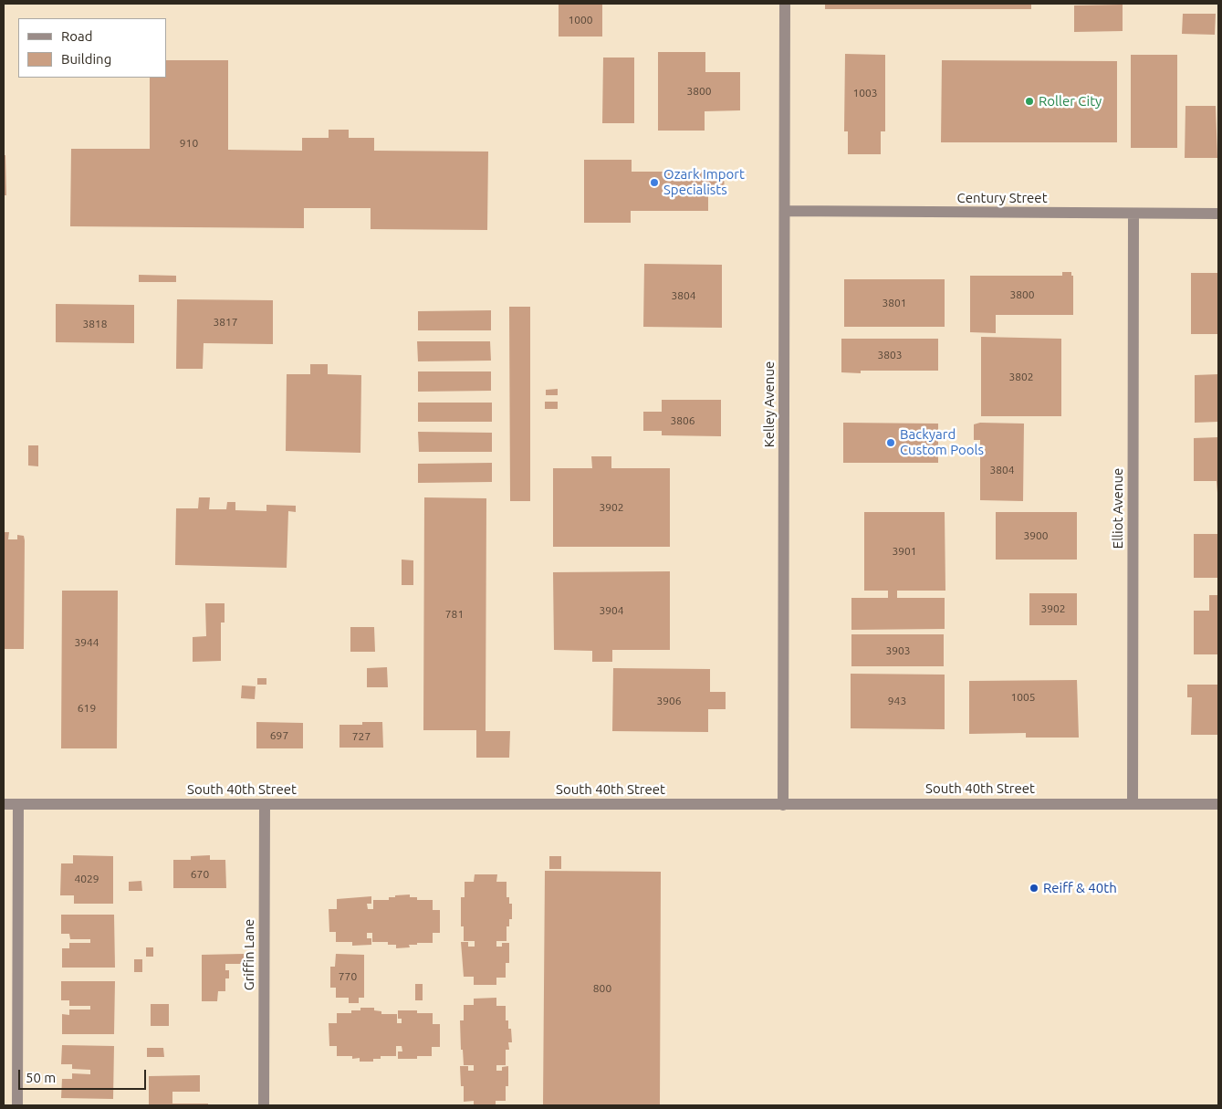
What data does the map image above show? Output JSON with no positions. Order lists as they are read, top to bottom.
{
  "streets": {
    "street": [
      "Century Street",
      "Kelley Avenue",
      "Elliot Avenue",
      "South 40th Street",
      "Griffin Lane"
    ]
  },
  "crossings": [
    ["Century Street", "Kelley Avenue"],
    ["Century Street", "Elliot Avenue"],
    ["Kelley Avenue", "South 40th Street"],
    ["Elliot Avenue", "South 40th Street"],
    ["South 40th Street", "Griffin Lane"]
  ],
  "places": [
    "Roller City",
    "Ozark Import Specialists",
    "Backyard Custom Pools",
    "Reiff & 40th"
  ],
  "house_numbers": [
    "1000",
    "3800",
    "1003",
    "910",
    "3800",
    "3804",
    "3801",
    "3817",
    "3818",
    "3803",
    "3802",
    "3806",
    "3804",
    "3902",
    "3900",
    "3901",
    "3902",
    "3904",
    "781",
    "3944",
    "3903",
    "1005",
    "3906",
    "943",
    "619",
    "697",
    "727",
    "670",
    "4029",
    "770",
    "800"
  ],
  "legend": ["Road", "Building"],
  "scale_bar": "50 m"
}
